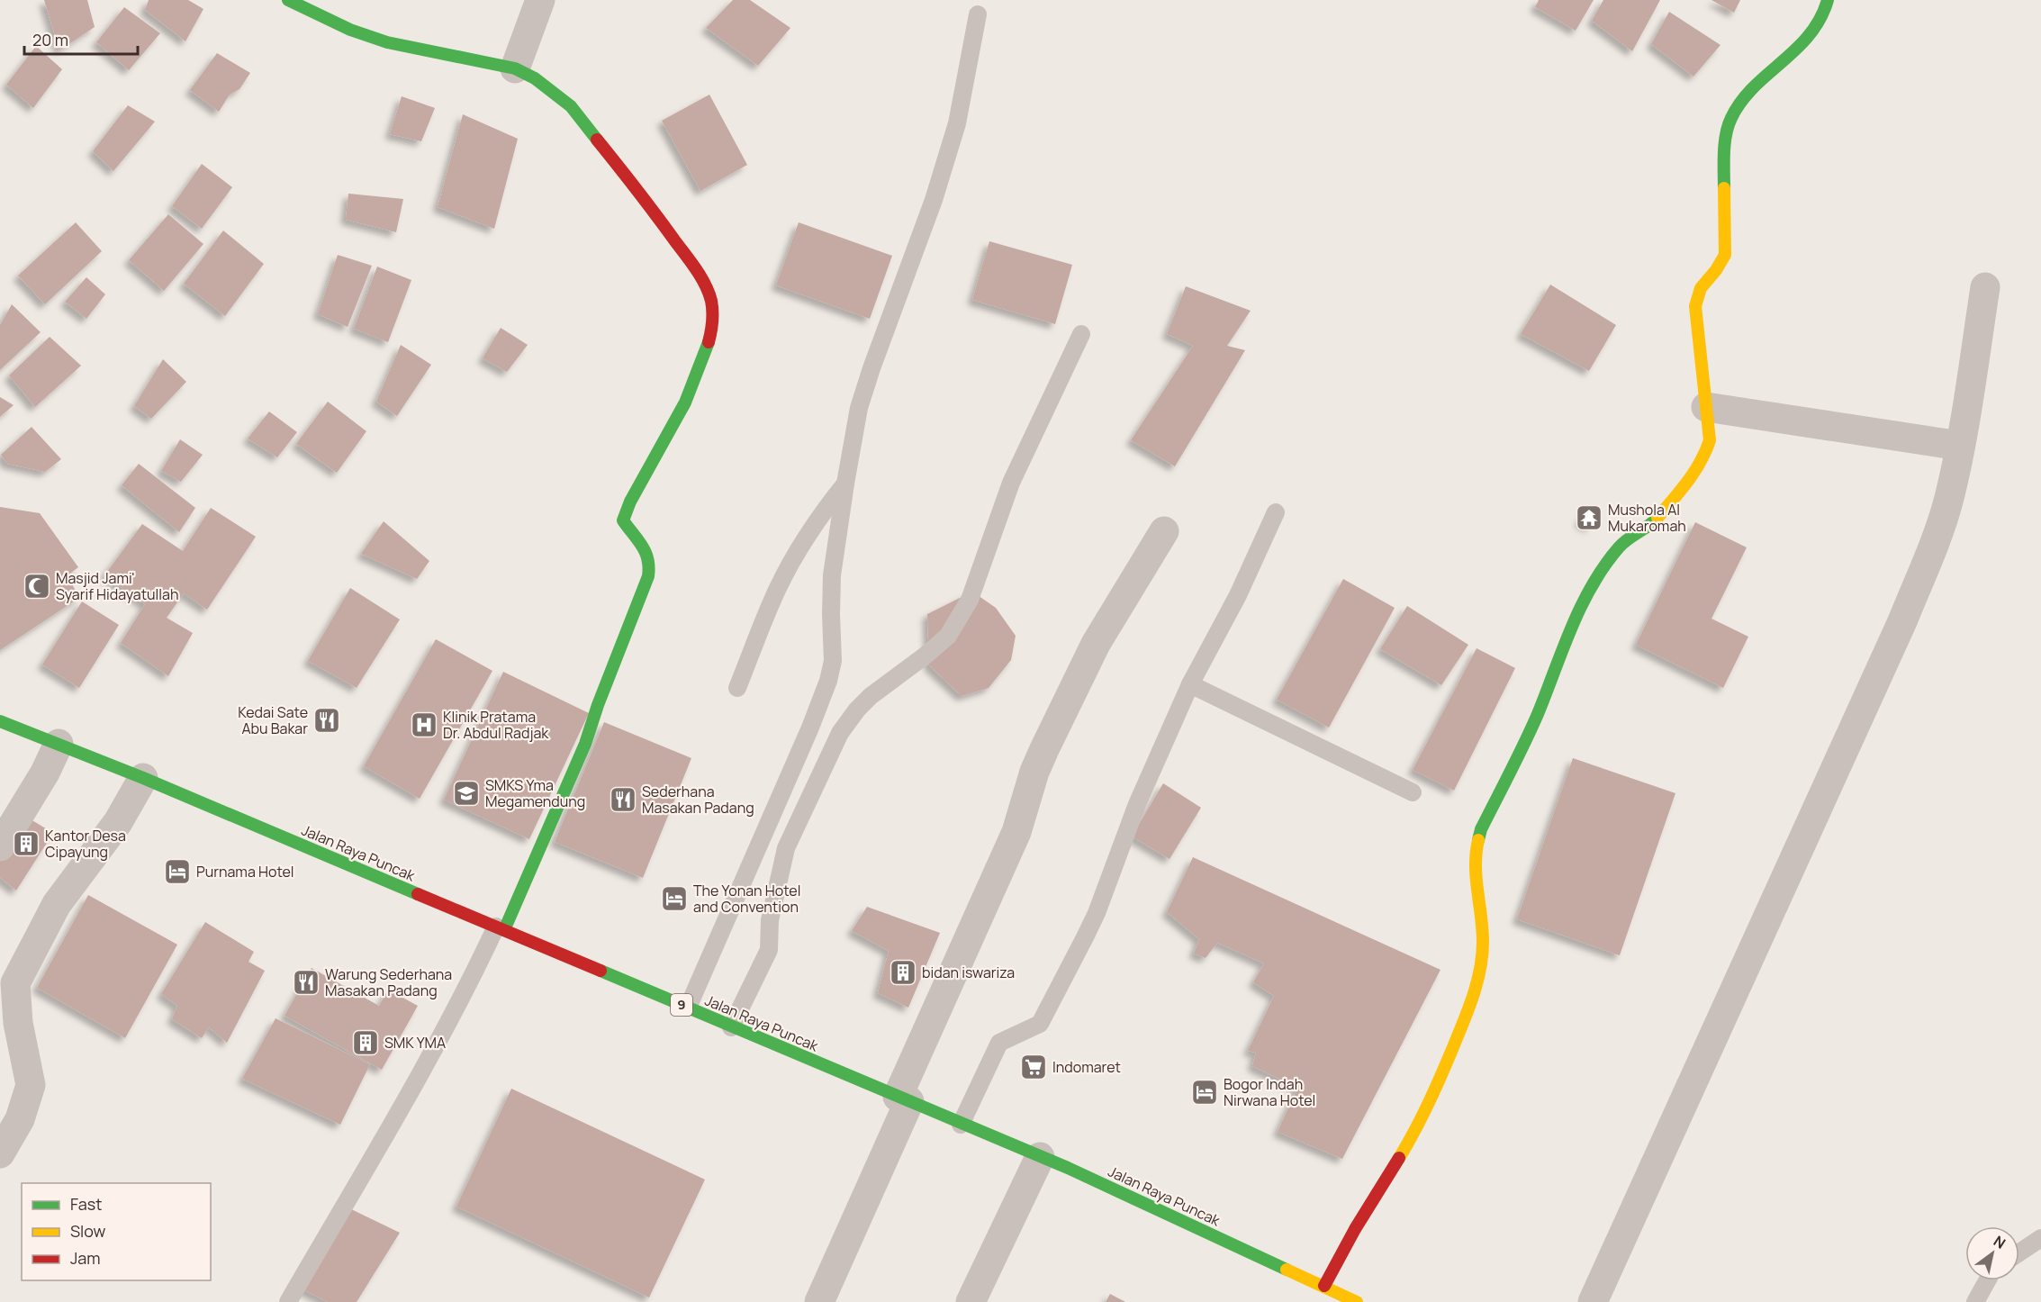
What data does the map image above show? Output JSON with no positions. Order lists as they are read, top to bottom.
{
  "streets": {
    "main road": ["Jalan Raya Puncak", "9"]
  },
  "places": {
    "temple": ["Mushola Al Mukaromah"],
    "mosque": ["Masjid Jami' Syarif Hidayatullah"],
    "restaurant": ["Kedai Sate Abu Bakar", "Sederhana Masakan Padang", "Warung Sederhana Masakan Padang"],
    "hospital": ["Klinik Pratama Dr. Abdul Radjak"],
    "school or university": ["SMKS Yma Megamendung"],
    "building": ["Kantor Desa Cipayung", "bidan iswariza", "SMK YMA"],
    "hotel": ["Purnama Hotel", "The Yonan Hotel and Convention", "Bogor Indah Nirwana Hotel"],
    "supermarket": ["Indomaret"]
  },
  "legend": ["Fast", "Slow", "Jam"],
  "scale_bar": "20 m",
  "north": "top right"
}
